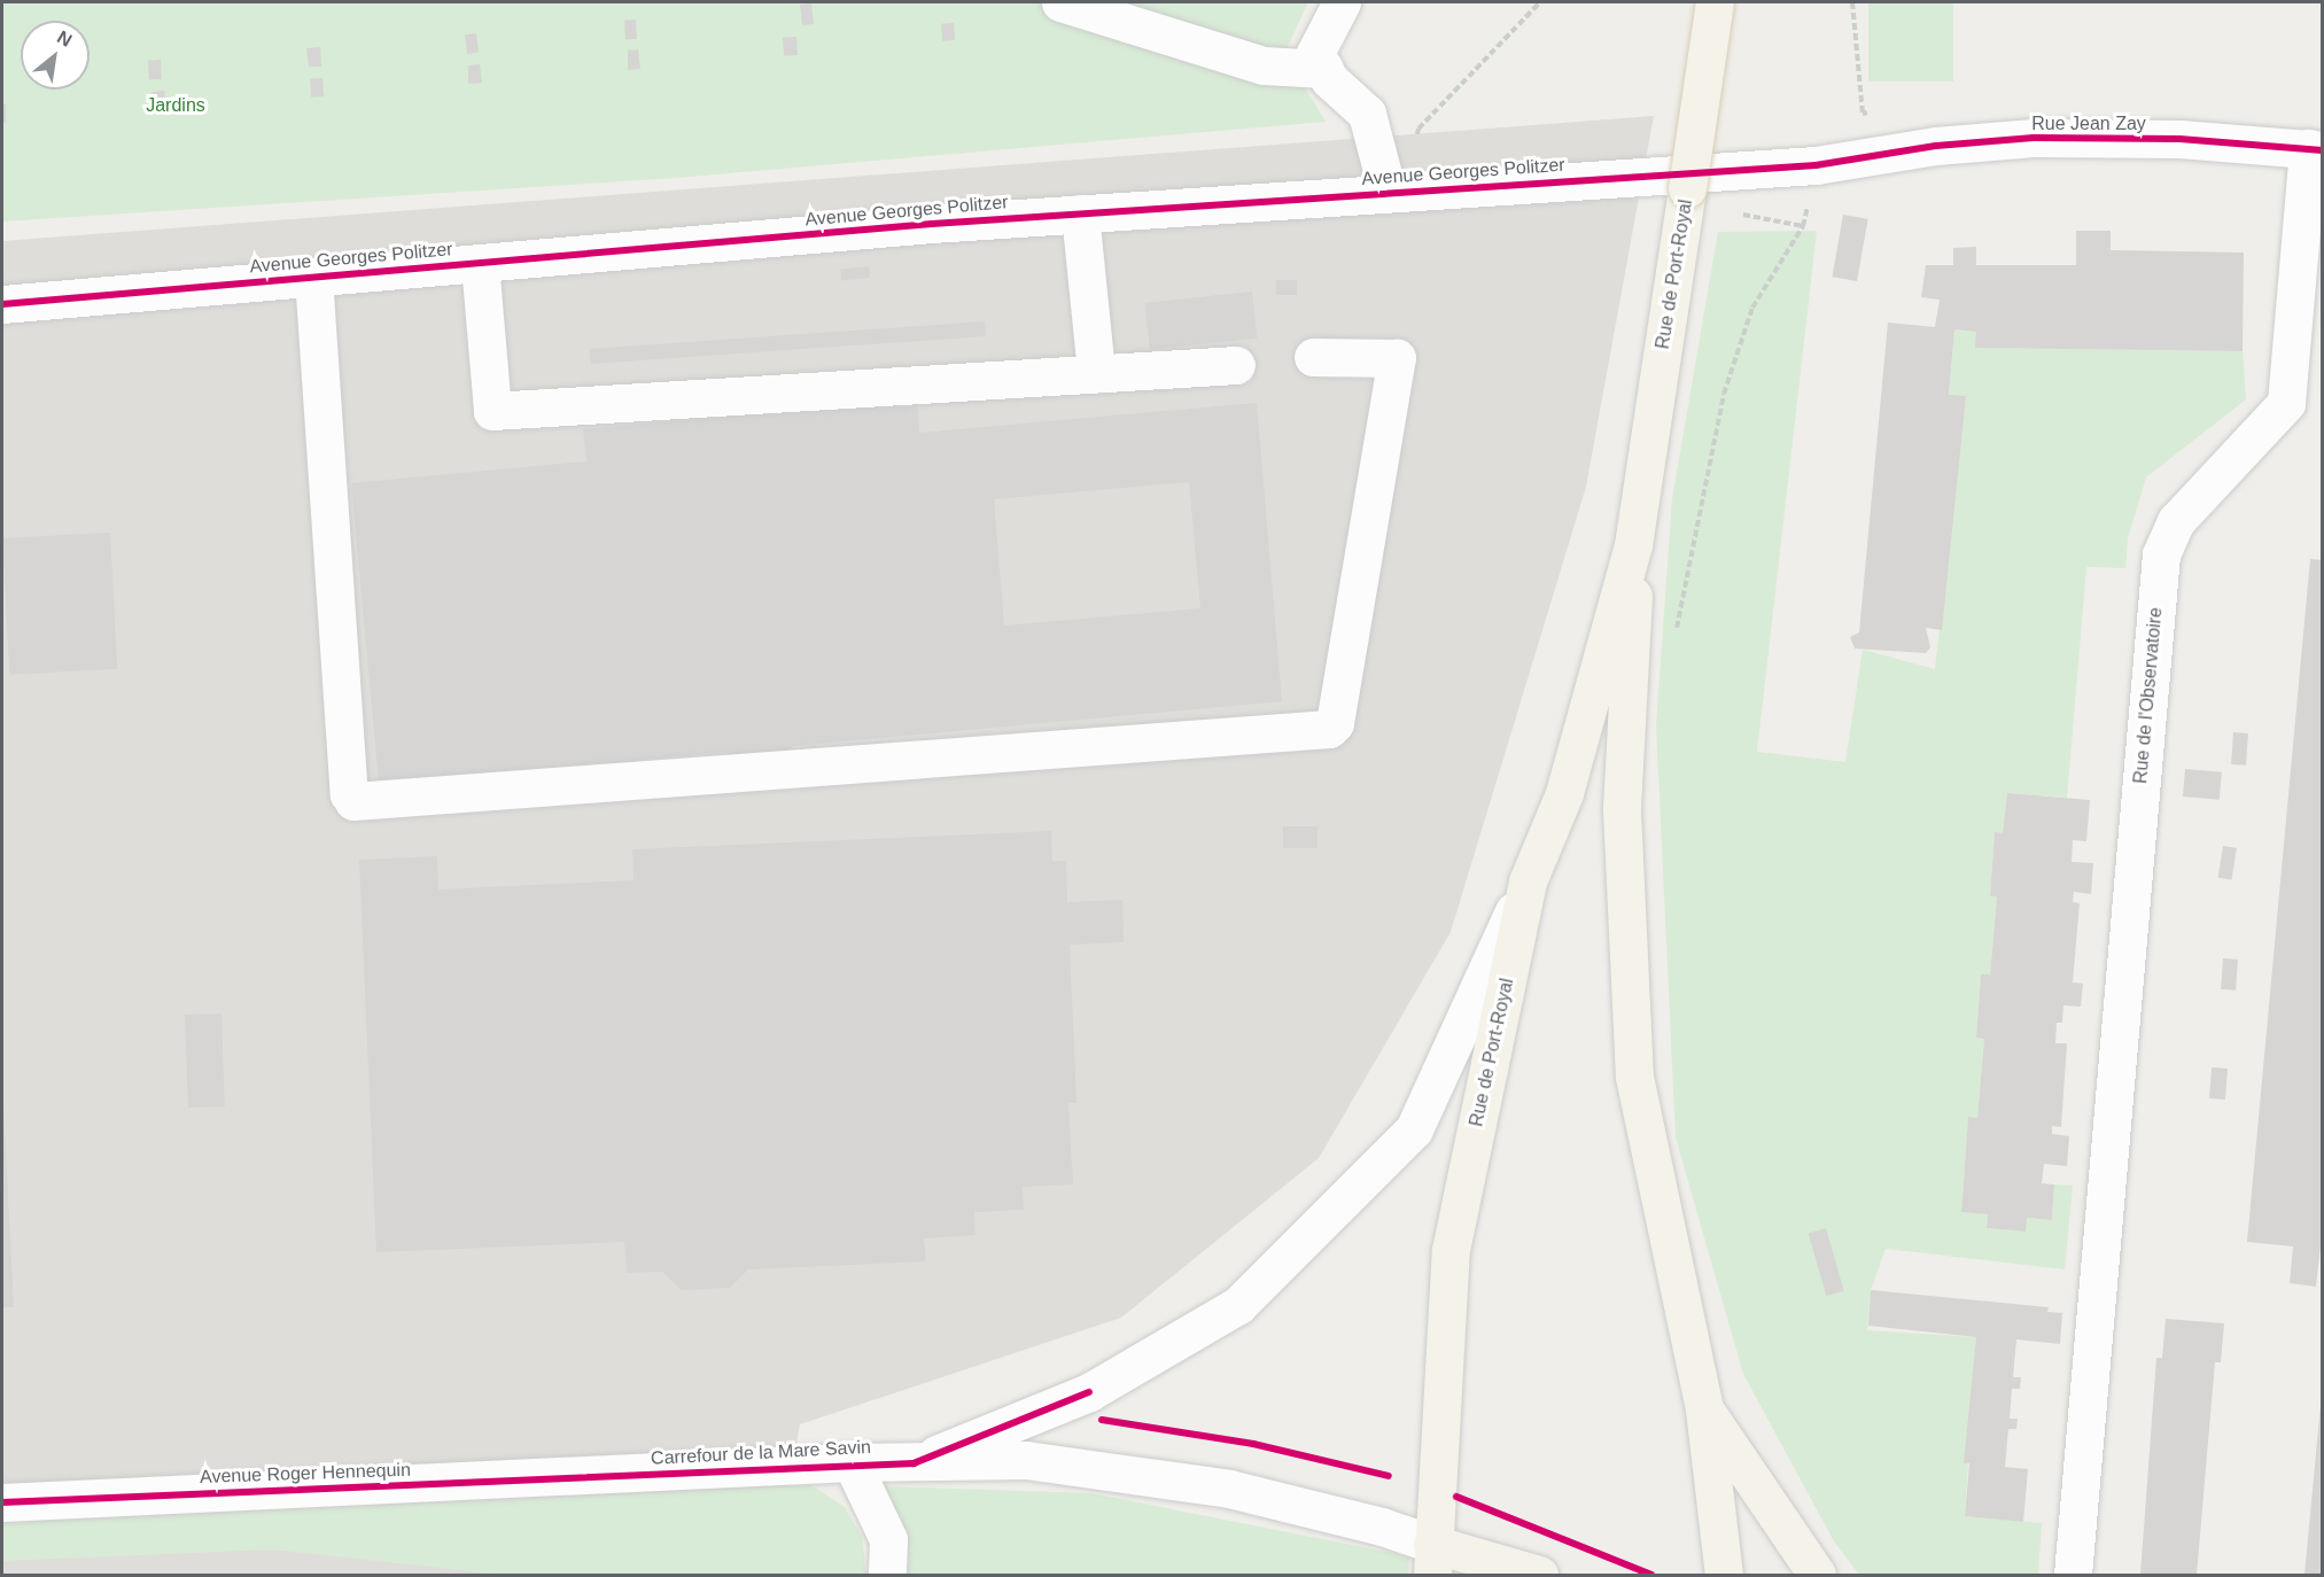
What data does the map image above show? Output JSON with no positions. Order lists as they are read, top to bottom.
{
  "streets": {
    "main road": ["Rue de Port-Royal", "Carrefour de la Mare Savin"],
    "street": [
      "Rue Jean Zay",
      "Avenue Georges Politzer",
      "Rue de l'Observatoire",
      "Avenue Roger Hennequin"
    ]
  },
  "crossings": [
    ["Rue Jean Zay", "Avenue Georges Politzer"],
    ["Rue Jean Zay", "Rue de l'Observatoire"],
    ["Rue de Port-Royal", "Carrefour de la Mare Savin"],
    ["Carrefour de la Mare Savin", "Avenue Roger Hennequin"]
  ],
  "parks": ["Jardins"],
  "north": "top right"
}
